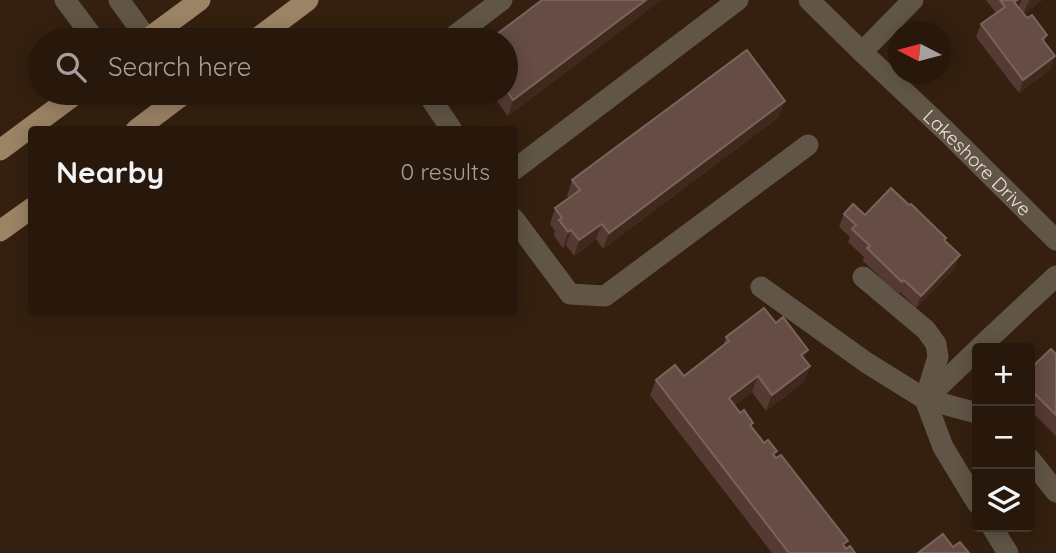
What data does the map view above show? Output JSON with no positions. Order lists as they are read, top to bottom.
{
  "streets": {
    "street": ["Lakeshore Drive"]
  },
  "north": "left",
  "page": {
    "search": "Search here",
    "heading": ["Nearby", "0 results"],
    "map_buttons": ["+", "−"]
  }
}
